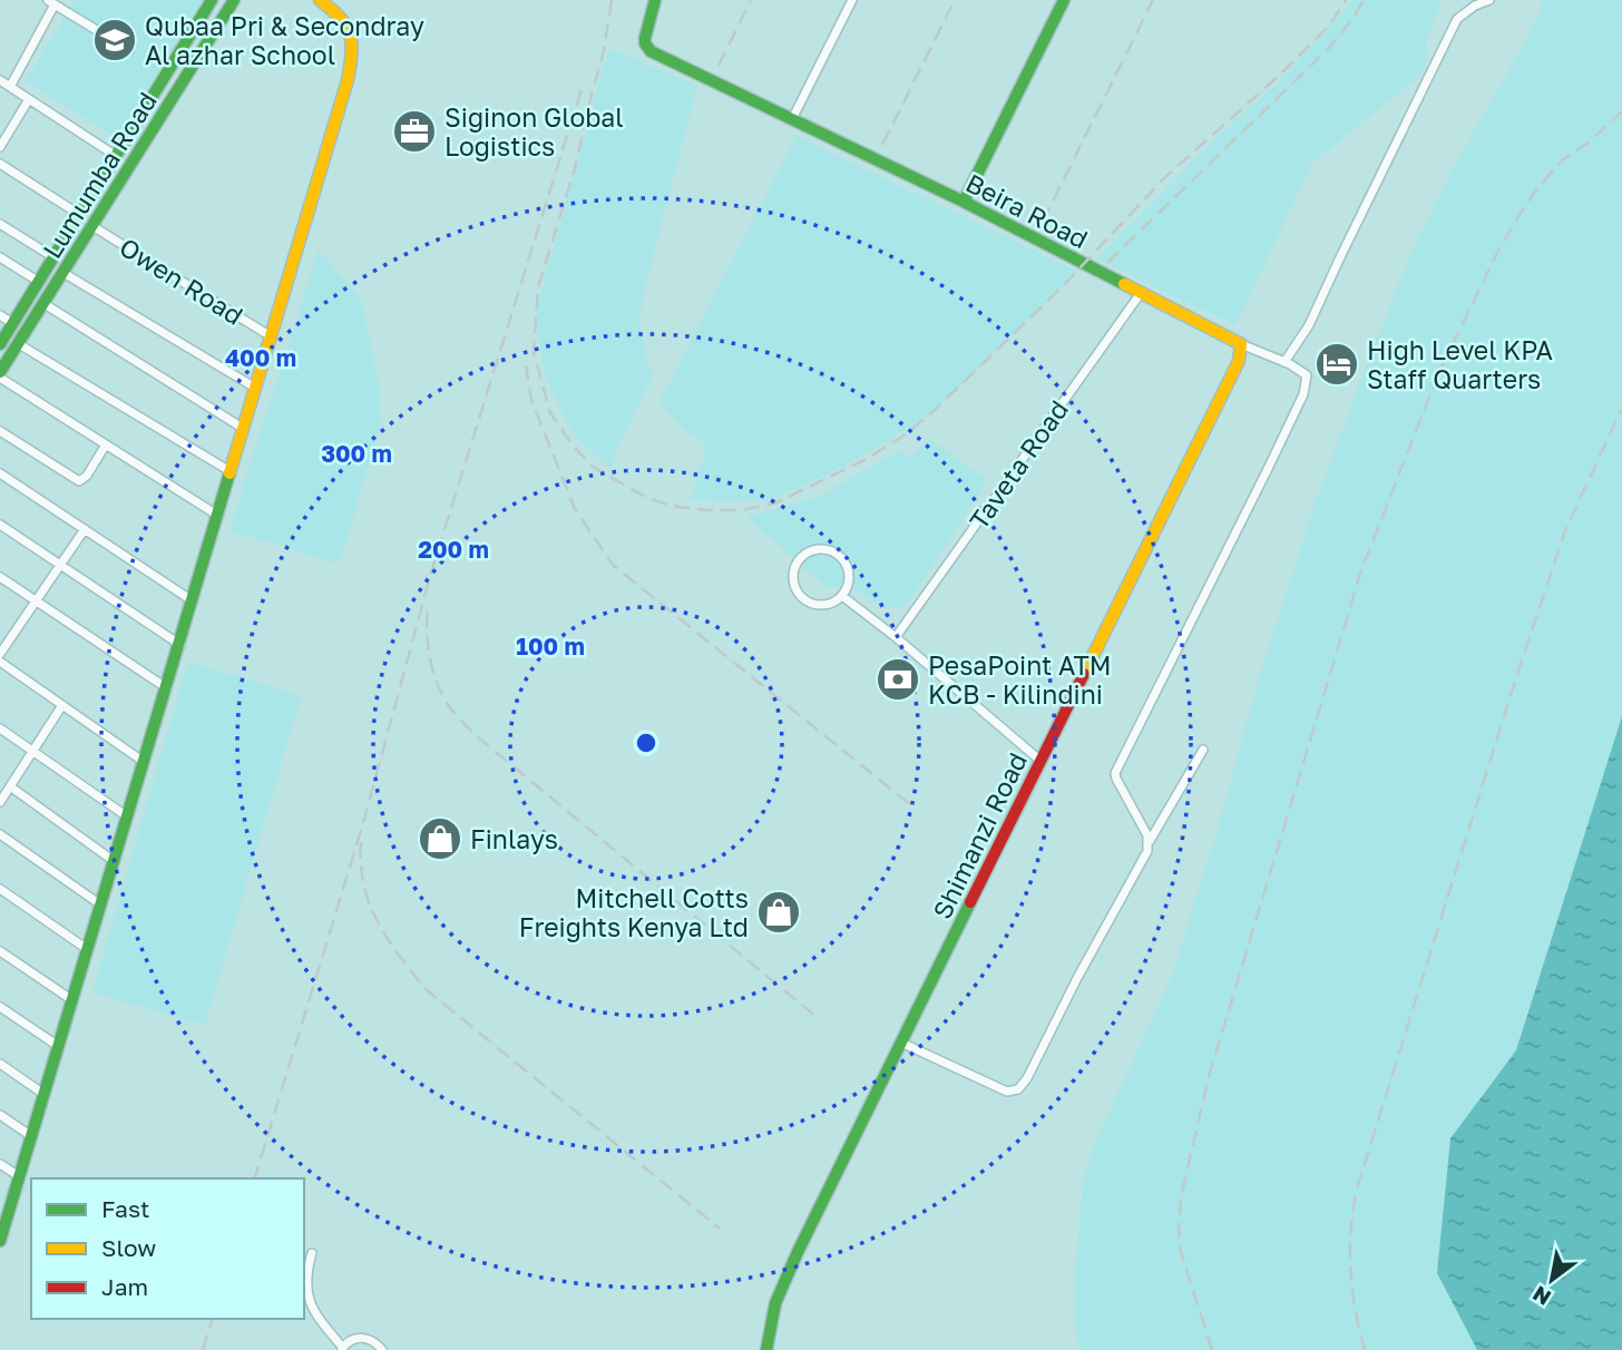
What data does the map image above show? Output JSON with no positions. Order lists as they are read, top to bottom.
{
  "streets": {
    "main road": ["Lumumba Road", "Beira Road", "Shimanzi Road"],
    "street": ["Owen Road", "Taveta Road"]
  },
  "crossings": [
    ["Lumumba Road", "Owen Road"],
    ["Beira Road", "Taveta Road"],
    ["Beira Road", "Shimanzi Road"]
  ],
  "places": {
    "school or university": ["Qubaa Pri & Secondray Al azhar School"],
    "office": ["Siginon Global Logistics"],
    "hotel": ["High Level KPA Staff Quarters"],
    "bank": ["PesaPoint ATM KCB - Kilindini"],
    "shop": ["Finlays", "Mitchell Cotts Freights Kenya Ltd"]
  },
  "legend": ["Fast", "Slow", "Jam"],
  "north": "bottom left",
  "rings": [
    "400 m",
    "300 m",
    "200 m",
    "100 m"
  ]
}
